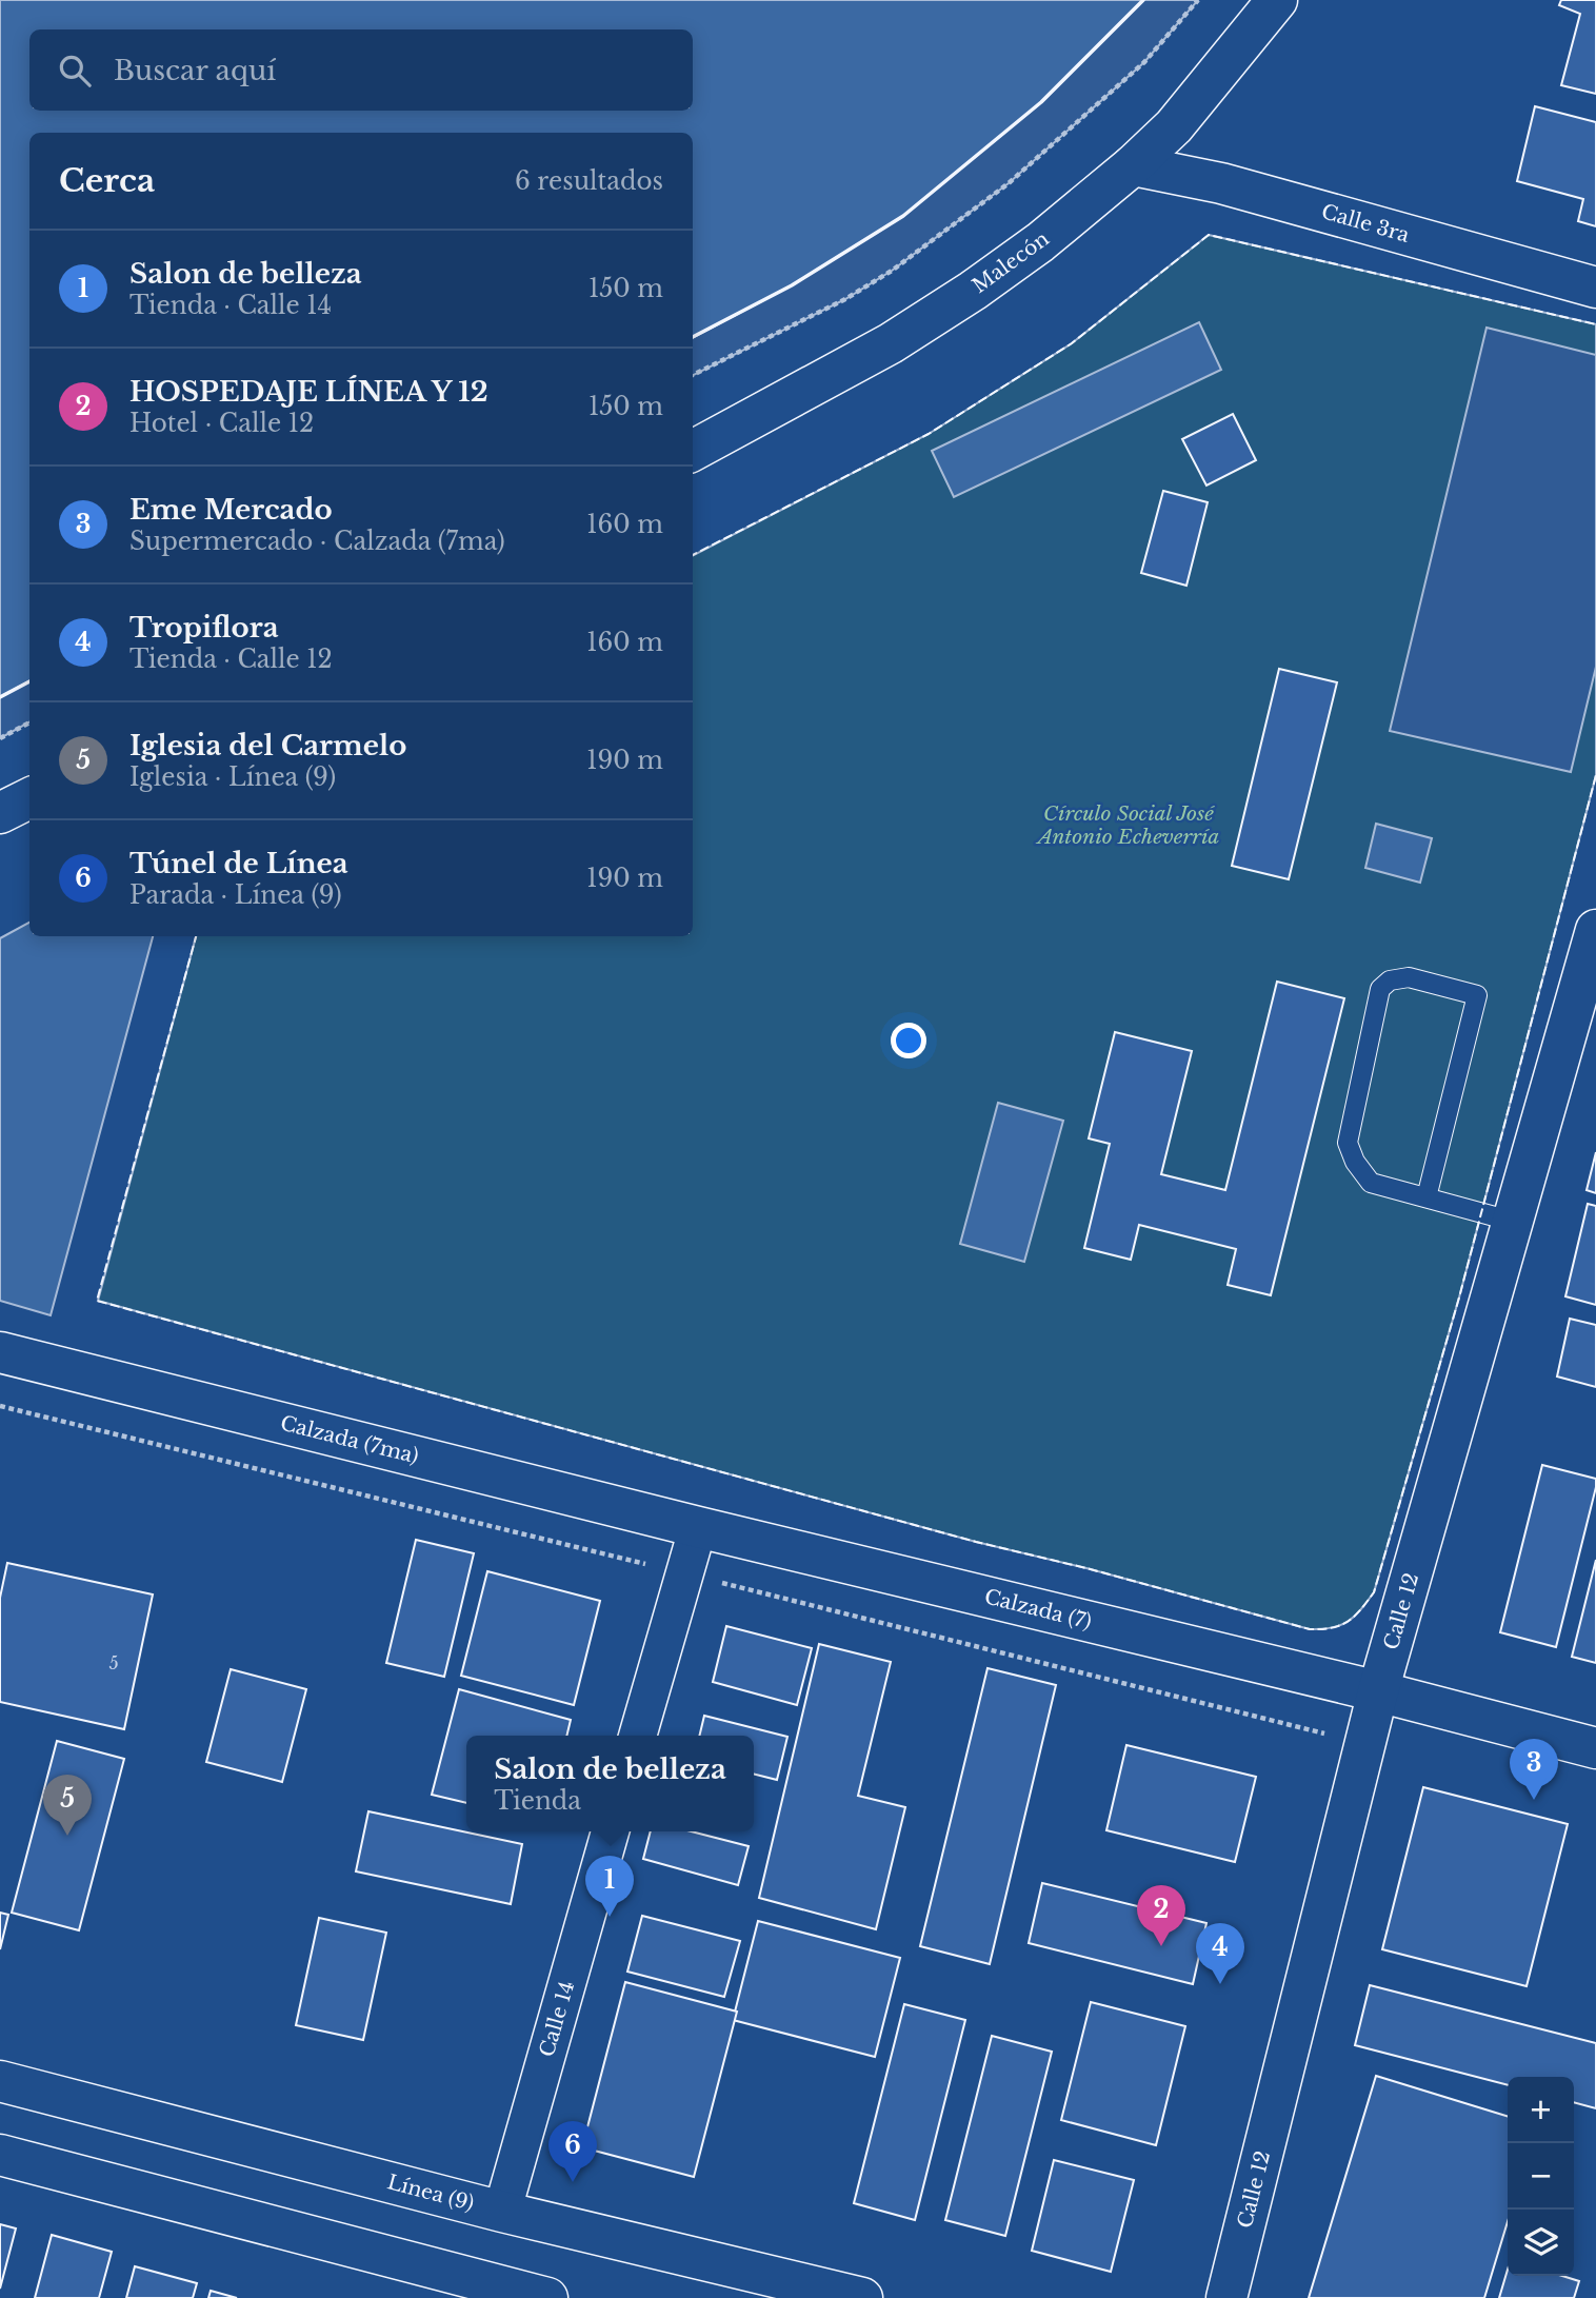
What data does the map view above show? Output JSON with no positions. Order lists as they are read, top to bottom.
{
  "streets": {
    "main road": [
      "Calle 3ra",
      "Malecón",
      "Calzada (7ma)",
      "Calzada (7)",
      "Calle 12",
      "Línea (9)"
    ],
    "street": ["Calle 14"]
  },
  "crossings": [
    ["Calle 3ra", "Malecón"],
    ["Calzada (7ma)", "Calzada (7)"],
    ["Calzada (7)", "Calle 12"],
    ["Calle 14", "Línea (9)"]
  ],
  "parks": ["Círculo Social José Antonio Echeverría"],
  "house_numbers": ["5"],
  "page": {
    "search": "Buscar aquí",
    "heading": ["Cerca", "6 resultados"],
    "list": [
      {
        "mark": "1",
        "name": "Salon de belleza",
        "note": "Tienda · Calle 14",
        "value": "150 m"
      },
      {
        "mark": "2",
        "name": "HOSPEDAJE LÍNEA Y 12",
        "note": "Hotel · Calle 12",
        "value": "150 m"
      },
      {
        "mark": "3",
        "name": "Eme Mercado",
        "note": "Supermercado · Calzada (7ma)",
        "value": "160 m"
      },
      {
        "mark": "4",
        "name": "Tropiflora",
        "note": "Tienda · Calle 12",
        "value": "160 m"
      },
      {
        "mark": "5",
        "name": "Iglesia del Carmelo",
        "note": "Iglesia · Línea (9)",
        "value": "190 m"
      },
      {
        "mark": "6",
        "name": "Túnel de Línea",
        "note": "Parada · Línea (9)",
        "value": "190 m"
      }
    ],
    "popup": ["Salon de belleza", "Tienda"],
    "pins": [
      "3",
      "5",
      "1",
      "2",
      "4",
      "6"
    ],
    "map_buttons": ["+", "−"]
  }
}
